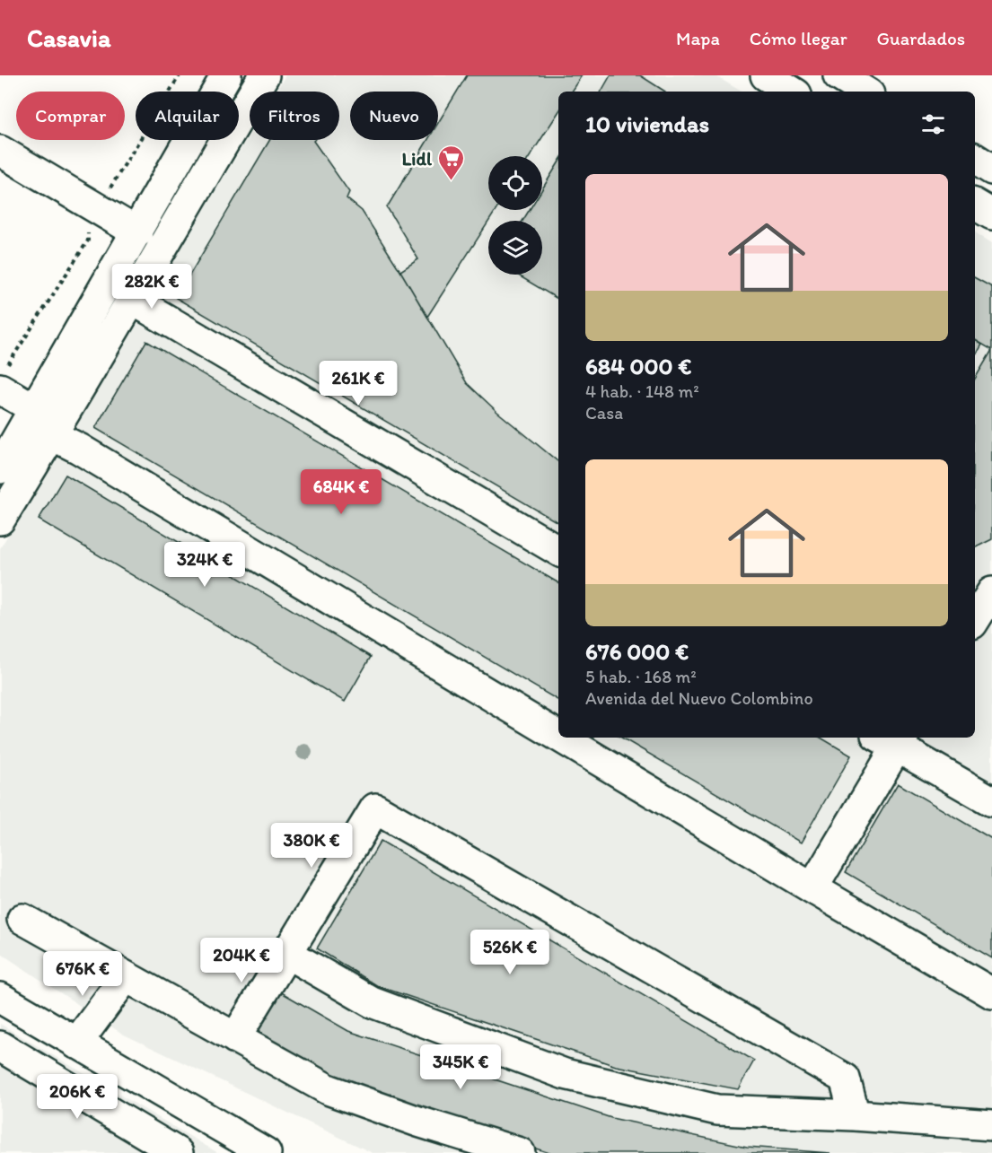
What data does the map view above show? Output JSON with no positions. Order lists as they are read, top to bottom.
{
  "places": {
    "supermarket": ["Lidl"]
  },
  "page": {
    "header": "Casavia",
    "nav": ["Mapa", "Cómo llegar", "Guardados"],
    "chip": [
      "Comprar",
      "Alquilar",
      "Filtros",
      "Nuevo"
    ],
    "heading": "10 viviendas",
    "list": [
      {
        "name": "684 000 €",
        "note": "4 hab. · 148 m² · Casa"
      },
      {
        "name": "676 000 €",
        "note": "5 hab. · 168 m² · Avenida del Nuevo Colombino"
      }
    ],
    "price": [
      "282K €",
      "261K €",
      "684K €",
      "324K €",
      "380K €",
      "526K €",
      "204K €",
      "676K €",
      "345K €",
      "206K €"
    ]
  }
}
